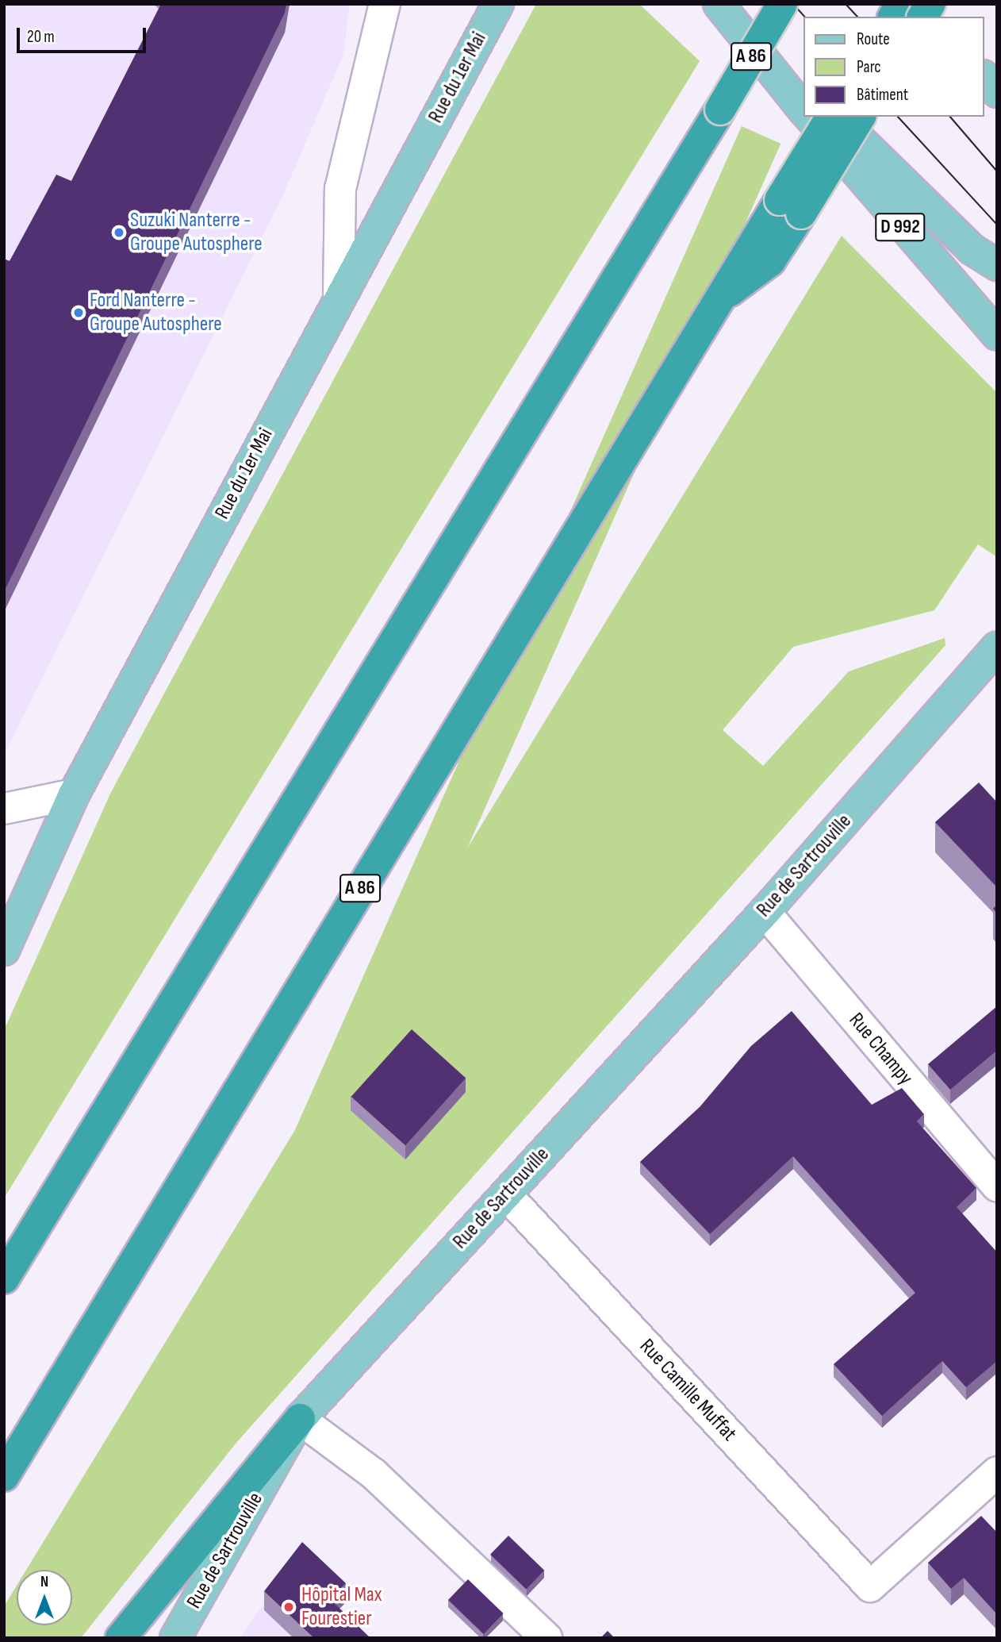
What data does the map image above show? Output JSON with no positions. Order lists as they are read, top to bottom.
{
  "streets": {
    "highway": ["A 86"],
    "main road": ["Rue du 1er Mai", "D 992", "Rue de Sartrouville"],
    "street": ["Rue Champy", "Rue Camille Muffat"]
  },
  "crossings": [
    ["Rue de Sartrouville", "Rue Champy"],
    ["Rue de Sartrouville", "Rue Camille Muffat"]
  ],
  "places": ["Suzuki Nanterre - Groupe Autosphere", "Ford Nanterre - Groupe Autosphere", "Hôpital Max Fourestier"],
  "legend": ["Route", "Parc", "Bâtiment"],
  "scale_bar": "20 m",
  "north": "top"
}
